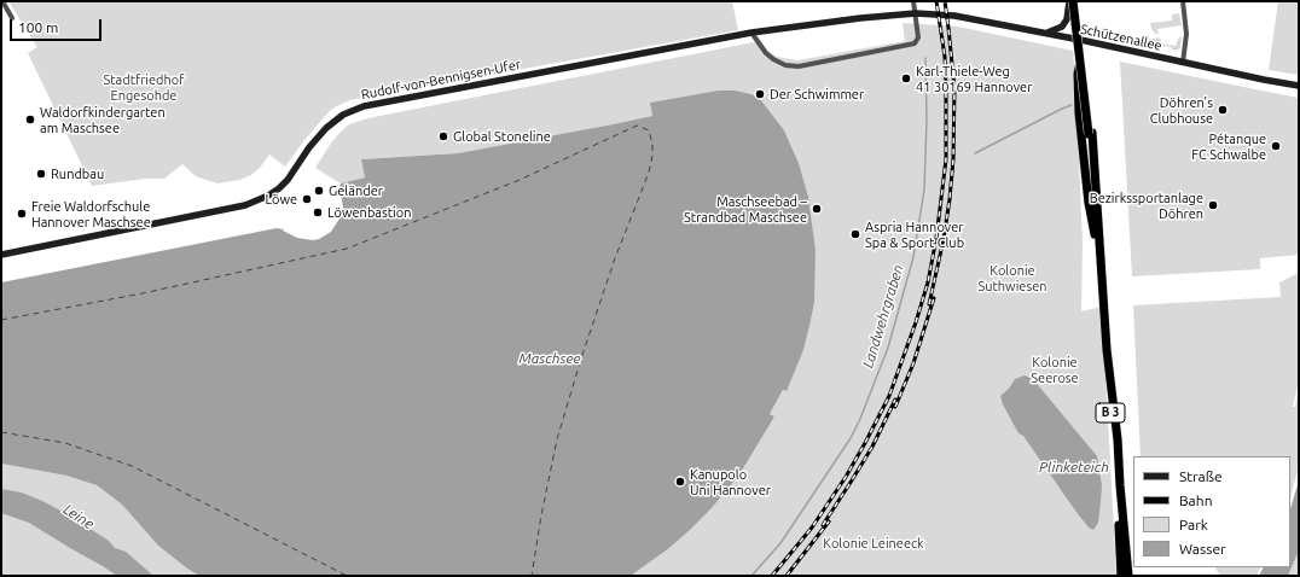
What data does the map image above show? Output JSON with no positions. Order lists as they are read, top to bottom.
{
  "streets": {
    "highway": ["B 3"],
    "street": ["Schützenallee", "Rudolf-von-Bennigsen-Ufer"]
  },
  "crossings": [
    ["Schützenallee", "Rudolf-von-Bennigsen-Ufer"]
  ],
  "water": [
    "Landwehrgraben",
    "Maschsee",
    "Plinketeich",
    "Leine"
  ],
  "parks": [
    "Stadtfriedhof Engesohde",
    "Kolonie Suthwiesen",
    "Kolonie Seerose",
    "Kolonie Leineeck"
  ],
  "places": [
    "Karl-Thiele-Weg 41 30169 Hannover",
    "Der Schwimmer",
    "Döhren's Clubhouse",
    "Waldorfkindergarten am Maschsee",
    "Global Stoneline",
    "Pétanque FC Schwalbe",
    "Rundbau",
    "Geländer",
    "Löwe",
    "Bezirkssportanlage Döhren",
    "Maschseebad – Strandbad Maschsee",
    "Löwenbastion",
    "Freie Waldorfschule Hannover Maschsee",
    "Aspria Hannover Spa & Sport Club",
    "Kanupolo Uni Hannover"
  ],
  "legend": [
    "Straße",
    "Bahn",
    "Park",
    "Wasser"
  ],
  "scale_bar": "100 m"
}
